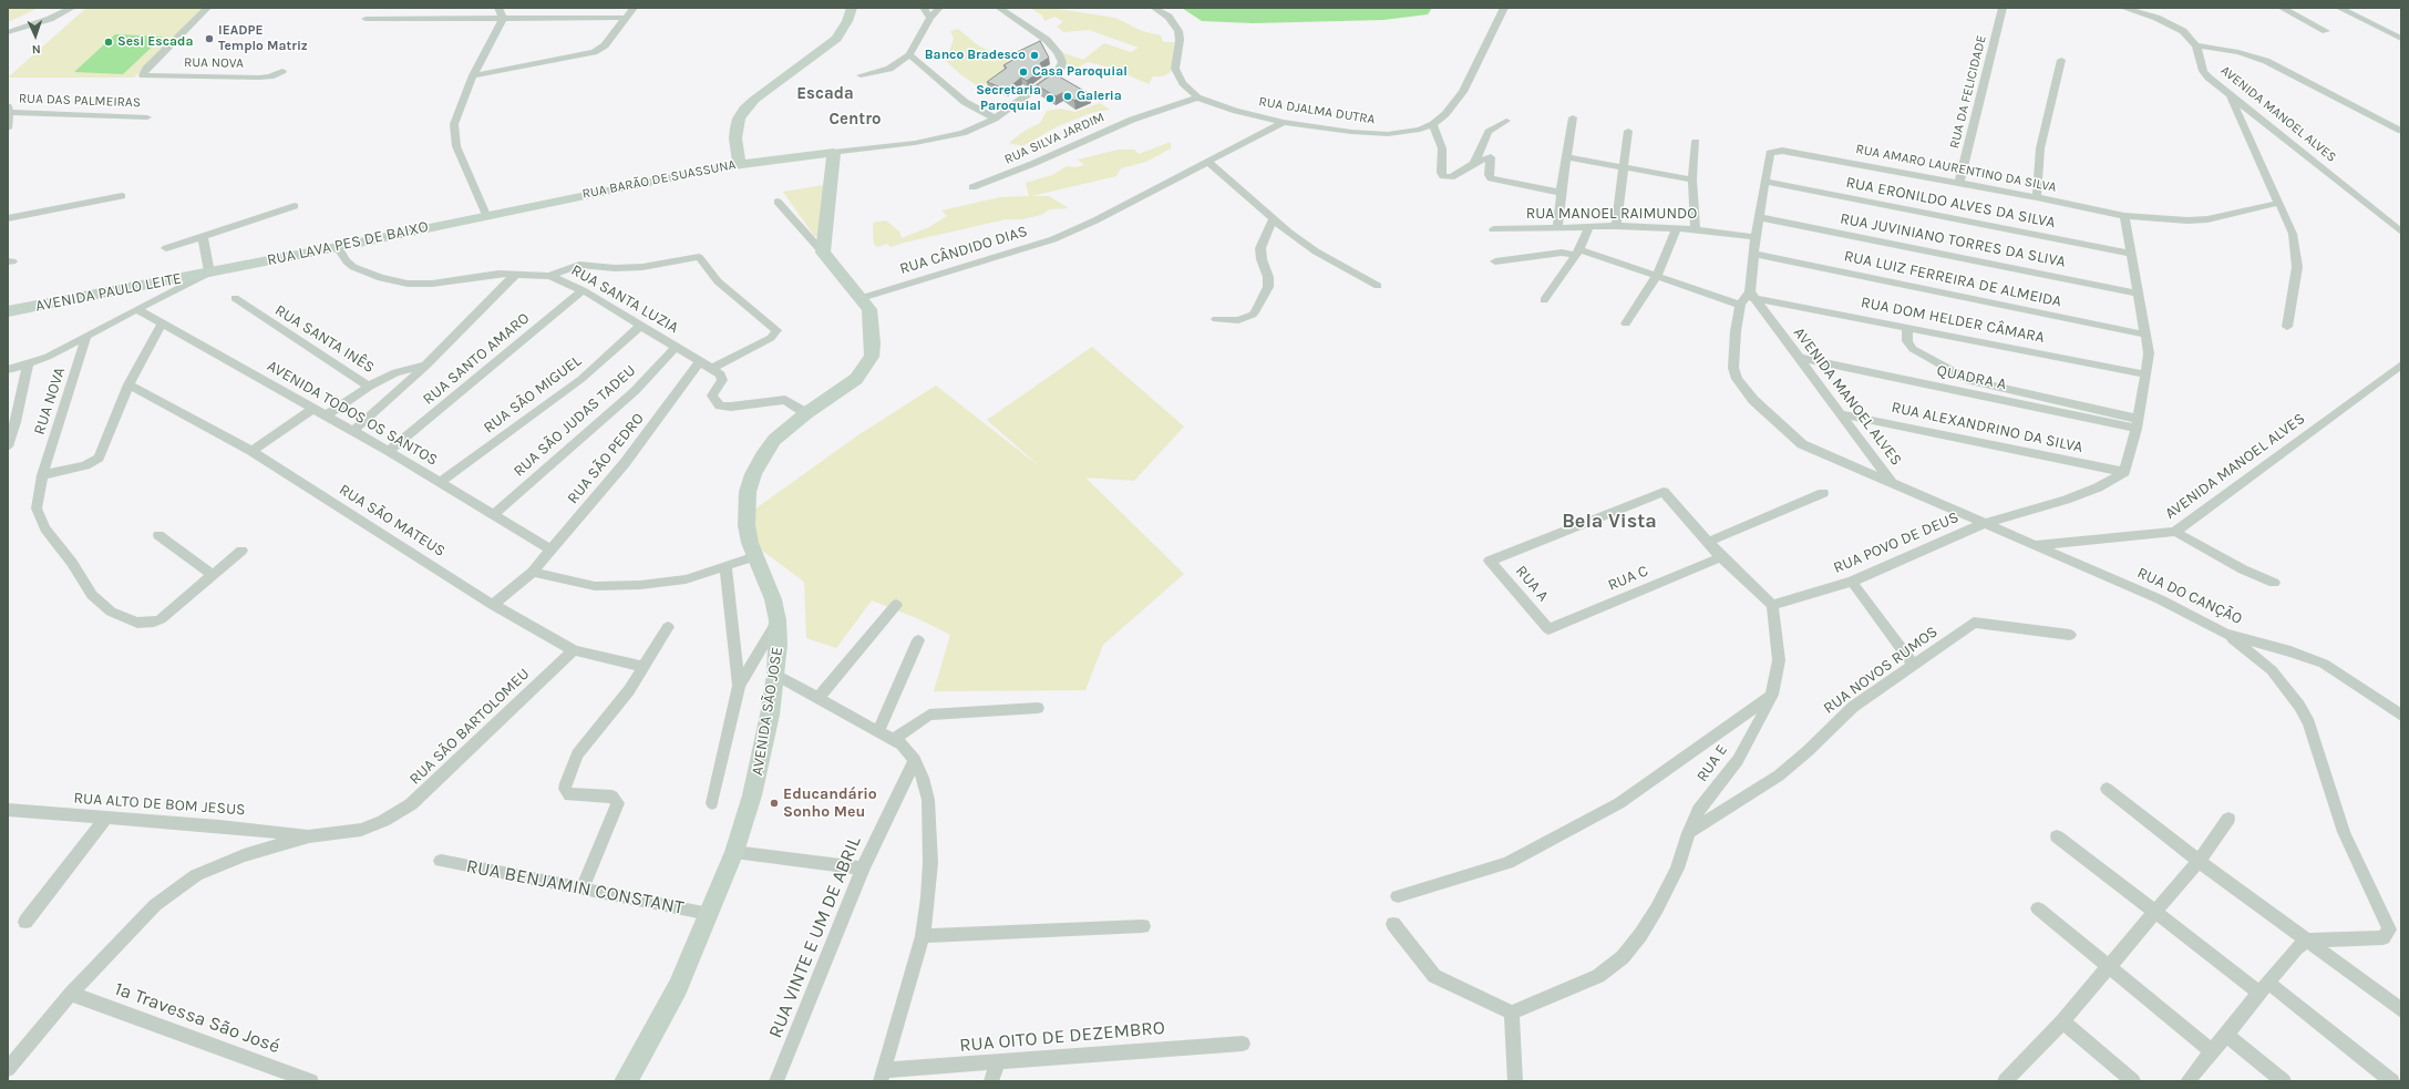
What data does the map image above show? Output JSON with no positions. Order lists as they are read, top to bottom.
{
  "streets": {
    "street": [
      "RUA NOVA",
      "RUA DA FELICIDADE",
      "RUA DAS PALMEIRAS",
      "RUA DJALMA DUTRA",
      "AVENIDA MANOEL ALVES",
      "RUA SILVA JARDIM",
      "RUA AMARO LAURENTINO DA SILVA",
      "RUA BARÃO DE SUASSUNA",
      "RUA ERONILDO ALVES DA SILVA",
      "RUA MANOEL RAIMUNDO",
      "RUA JUVINIANO TORRES DA SLIVA",
      "RUA LAVA PES DE BAIXO",
      "RUA CÂNDIDO DIAS",
      "RUA LUIZ FERREIRA DE ALMEIDA",
      "AVENIDA PAULO LEITE",
      "RUA SANTA LUZIA",
      "RUA DOM HELDER CÂMARA",
      "RUA SANTA INÊS",
      "RUA SANTO AMARO",
      "QUADRA A",
      "RUA SÃO MIGUEL",
      "AVENIDA TODOS OS SANTOS",
      "RUA SÃO JUDAS TADEU",
      "RUA ALEXANDRINO DA SILVA",
      "RUA SÃO PEDRO",
      "RUA SÃO MATEUS",
      "RUA POVO DE DEUS",
      "RUA C",
      "RUA A",
      "RUA DO CANÇÃO",
      "RUA NOVOS RUMOS",
      "AVENIDA SÃO JOSE",
      "RUA SÃO BARTOLOMEU",
      "RUA E",
      "RUA ALTO DE BOM JESUS",
      "RUA BENJAMIN CONSTANT",
      "RUA VINTE E UM DE ABRIL",
      "1ª Travessa São José",
      "RUA OITO DE DEZEMBRO"
    ]
  },
  "crossings": [
    ["RUA DA FELICIDADE", "RUA AMARO LAURENTINO DA SILVA"],
    ["RUA DJALMA DUTRA", "RUA SILVA JARDIM"],
    ["RUA DJALMA DUTRA", "RUA CÂNDIDO DIAS"],
    ["AVENIDA MANOEL ALVES", "RUA DOM HELDER CÂMARA"],
    ["AVENIDA MANOEL ALVES", "QUADRA A"],
    ["AVENIDA MANOEL ALVES", "RUA ALEXANDRINO DA SILVA"],
    ["AVENIDA MANOEL ALVES", "RUA POVO DE DEUS"],
    ["AVENIDA MANOEL ALVES", "RUA DO CANÇÃO"],
    ["RUA AMARO LAURENTINO DA SILVA", "RUA ERONILDO ALVES DA SILVA"],
    ["RUA BARÃO DE SUASSUNA", "RUA LAVA PES DE BAIXO"],
    ["RUA LAVA PES DE BAIXO", "AVENIDA PAULO LEITE"],
    ["RUA LAVA PES DE BAIXO", "RUA SANTA LUZIA"],
    ["RUA CÂNDIDO DIAS", "AVENIDA SÃO JOSE"],
    ["RUA SANTA LUZIA", "RUA SANTO AMARO"],
    ["RUA SANTA LUZIA", "RUA SÃO MIGUEL"],
    ["RUA SANTA LUZIA", "RUA SÃO JUDAS TADEU"],
    ["RUA SANTA LUZIA", "RUA SÃO PEDRO"],
    ["RUA SANTA LUZIA", "AVENIDA SÃO JOSE"],
    ["RUA SANTO AMARO", "AVENIDA TODOS OS SANTOS"],
    ["RUA SÃO MIGUEL", "AVENIDA TODOS OS SANTOS"],
    ["AVENIDA TODOS OS SANTOS", "RUA SÃO JUDAS TADEU"],
    ["AVENIDA TODOS OS SANTOS", "RUA SÃO PEDRO"],
    ["RUA ALEXANDRINO DA SILVA", "RUA POVO DE DEUS"],
    ["RUA SÃO PEDRO", "RUA SÃO MATEUS"],
    ["RUA SÃO MATEUS", "RUA SÃO BARTOLOMEU"],
    ["RUA POVO DE DEUS", "RUA E"],
    ["RUA C", "RUA A"],
    ["RUA NOVOS RUMOS", "RUA E"],
    ["AVENIDA SÃO JOSE", "RUA BENJAMIN CONSTANT"],
    ["RUA SÃO BARTOLOMEU", "RUA ALTO DE BOM JESUS"]
  ],
  "districts": ["Escada", "Centro", "Bela Vista"],
  "places": [
    "IEADPE Templo Matriz",
    "Sesi Escada",
    "Banco Bradesco",
    "Casa Paroquial",
    "Galeria",
    "Secretaria Paroquial",
    "Educandário Sonho Meu"
  ],
  "north": "bottom"
}
